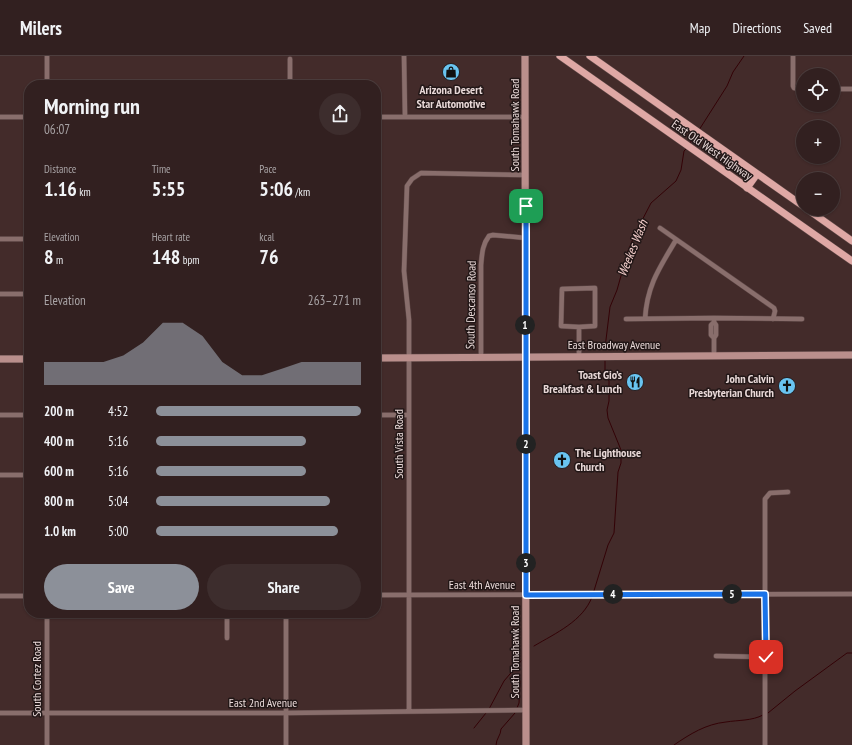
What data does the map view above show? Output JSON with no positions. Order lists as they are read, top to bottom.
{
  "streets": {
    "main road": ["South Tomahawk Road", "East Old West Highway", "East Broadway Avenue"],
    "street": [
      "South Descanso Road",
      "South Vista Road",
      "East 4th Avenue",
      "South Cortez Road",
      "East 2nd Avenue"
    ]
  },
  "crossings": [
    ["South Tomahawk Road", "South Descanso Road"],
    ["South Tomahawk Road", "East Broadway Avenue"],
    ["South Tomahawk Road", "South Vista Road"],
    ["South Tomahawk Road", "East 4th Avenue"],
    ["South Tomahawk Road", "East 2nd Avenue"],
    ["South Descanso Road", "East Broadway Avenue"],
    ["East Broadway Avenue", "South Vista Road"],
    ["South Vista Road", "East 4th Avenue"],
    ["South Vista Road", "East 2nd Avenue"],
    ["South Cortez Road", "East 2nd Avenue"]
  ],
  "water": ["Weekes Wash"],
  "places": {
    "shop": ["Arizona Desert Star Automotive"],
    "restaurant": ["Toast Gio’s Breakfast & Lunch"],
    "church": ["John Calvin Presbyterian Church", "The Lighthouse Church"]
  },
  "page": {
    "header": "Milers",
    "nav": ["Map", "Directions", "Saved"],
    "map_buttons": ["+", "−"],
    "heading": ["Morning run", "06:07"],
    "stats": [
      ["Distance", "1.16 km"],
      ["Time", "5:55"],
      ["Pace", "5:06 /km"],
      ["Elevation", "8 m"],
      ["Heart rate", "148 bpm"],
      ["kcal", "76"]
    ],
    "chart": ["Elevation", "263–271 m"],
    "pins": [
      "1",
      "2",
      "3",
      "4",
      "5"
    ],
    "list": [
      {
        "name": "200 m",
        "note": "4:52"
      },
      {
        "name": "400 m",
        "note": "5:16"
      },
      {
        "name": "600 m",
        "note": "5:16"
      },
      {
        "name": "800 m",
        "note": "5:04"
      },
      {
        "name": "1.0 km",
        "note": "5:00"
      }
    ],
    "buttons": ["Save", "Share"]
  }
}
